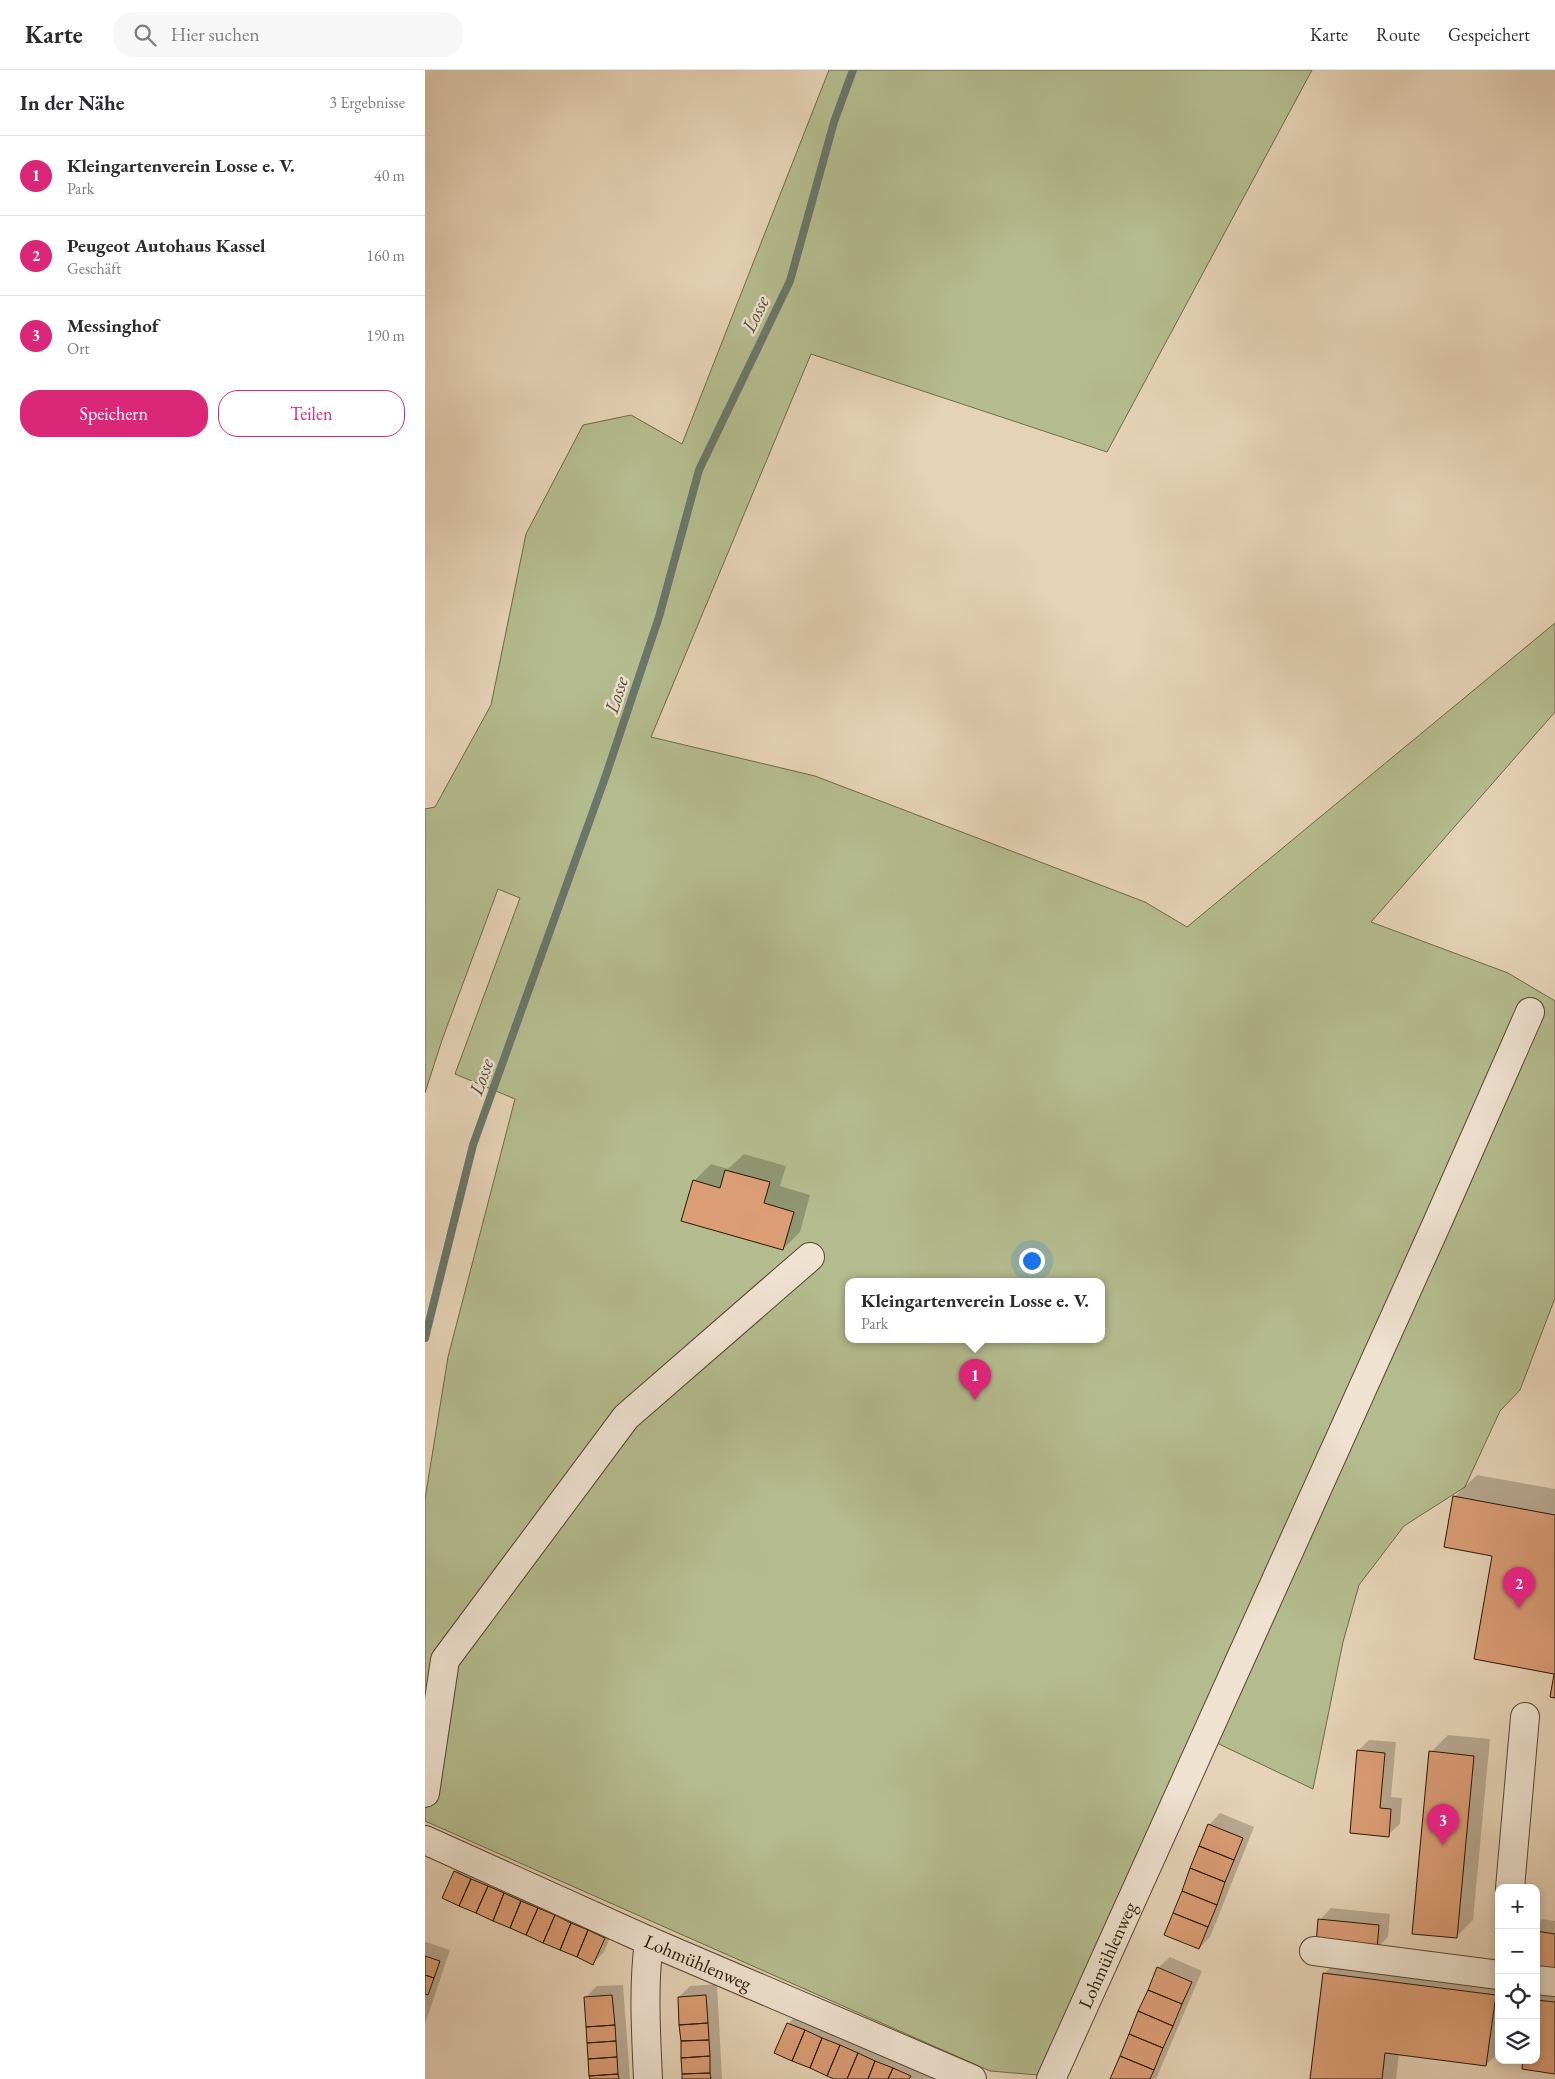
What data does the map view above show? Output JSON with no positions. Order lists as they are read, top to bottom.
{
  "streets": {
    "street": ["Lohmühlenweg"]
  },
  "water": ["Losse"],
  "page": {
    "header": "Karte",
    "search": "Hier suchen",
    "nav": ["Karte", "Route", "Gespeichert"],
    "heading": ["In der Nähe", "3 Ergebnisse"],
    "list": [
      {
        "mark": "1",
        "name": "Kleingartenverein Losse e. V.",
        "note": "Park",
        "value": "40 m"
      },
      {
        "mark": "2",
        "name": "Peugeot Autohaus Kassel",
        "note": "Geschäft",
        "value": "160 m"
      },
      {
        "mark": "3",
        "name": "Messinghof",
        "note": "Ort",
        "value": "190 m"
      }
    ],
    "buttons": ["Speichern", "Teilen"],
    "popup": ["Kleingartenverein Losse e. V.", "Park"],
    "pins": ["1", "2", "3"],
    "map_buttons": ["+", "−"]
  }
}
